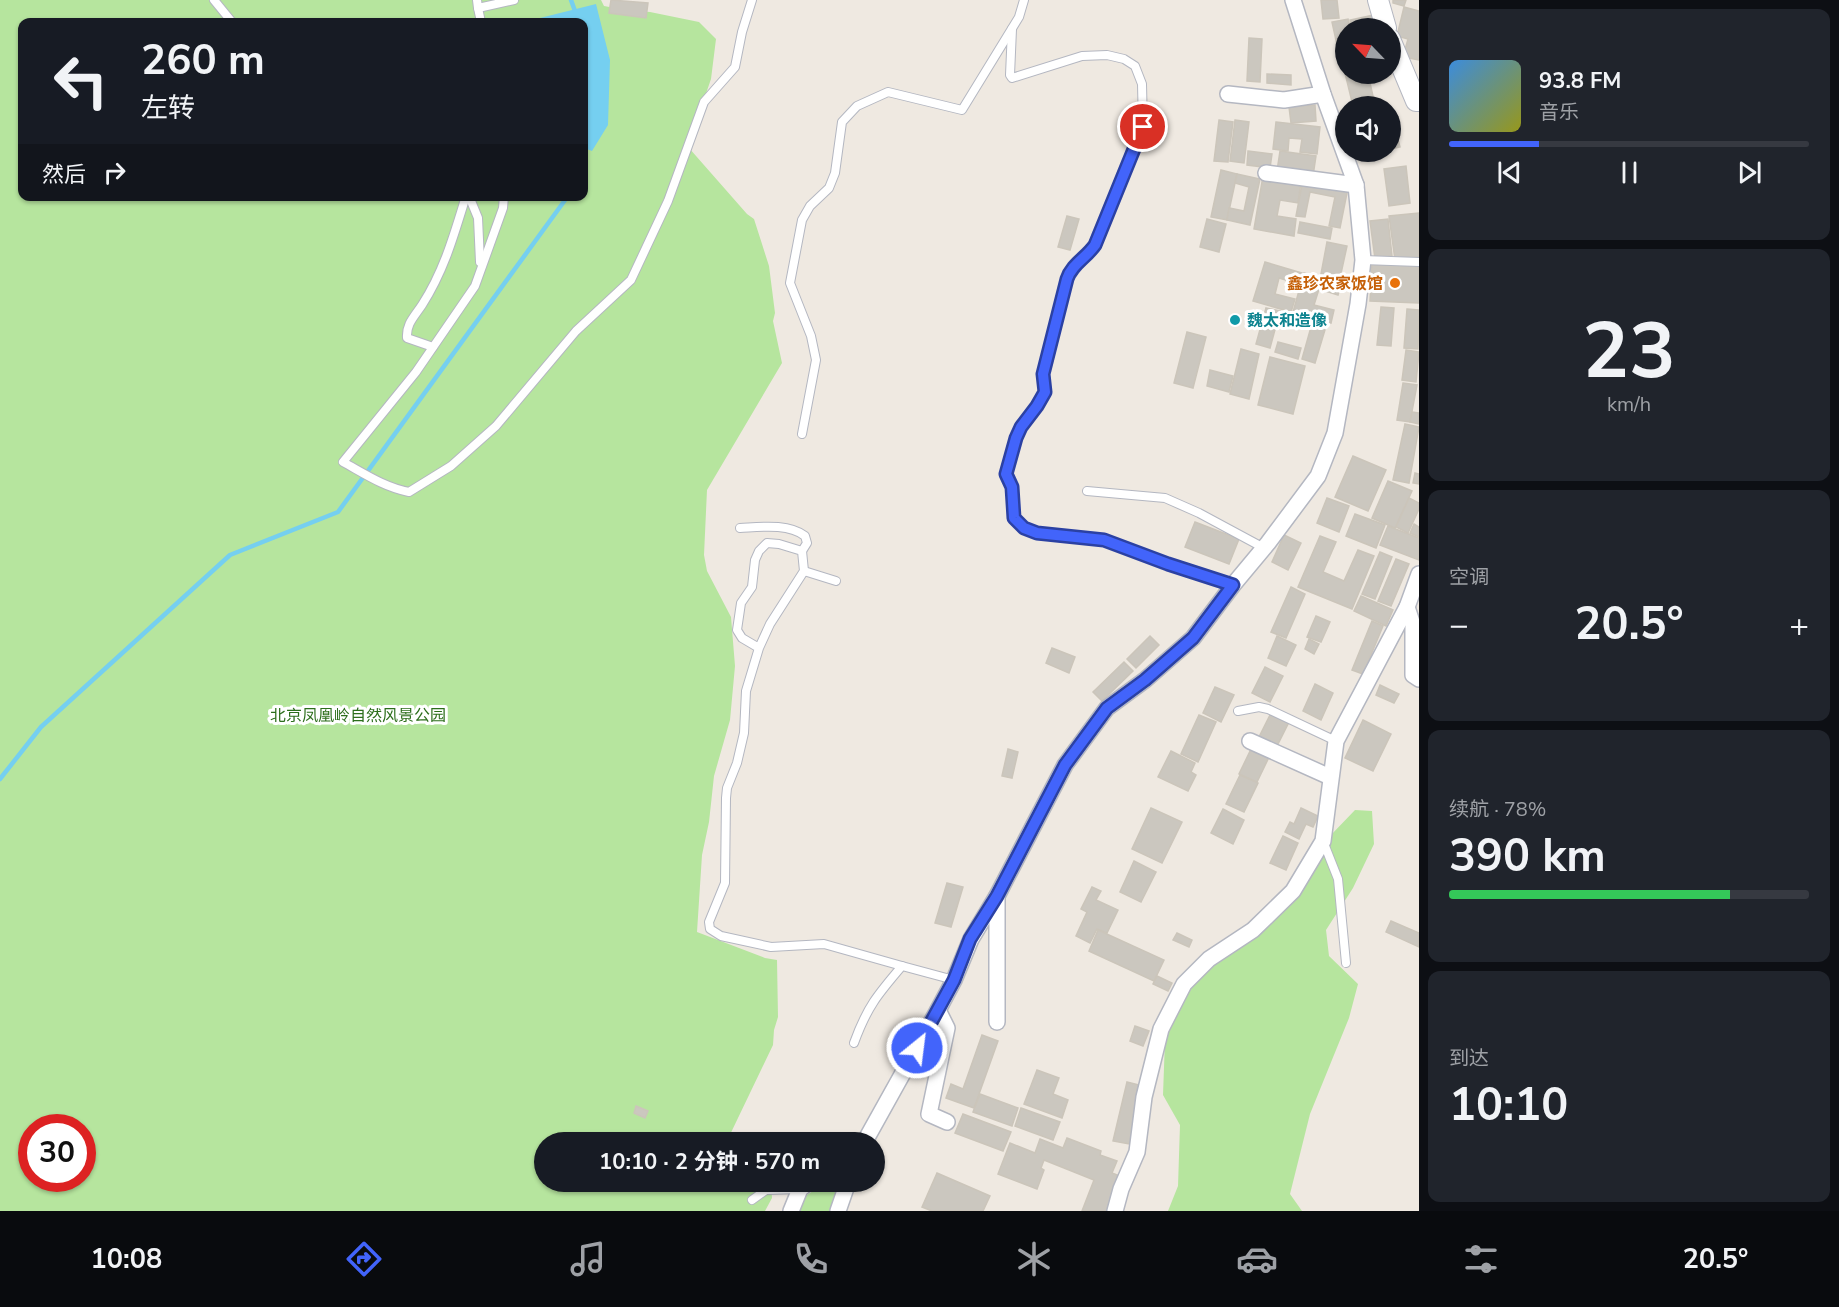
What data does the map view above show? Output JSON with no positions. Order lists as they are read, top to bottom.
{
  "parks": ["北京凤凰岭自然风景公园"],
  "places": ["鑫珍农家饭馆", "魏太和造像"],
  "north": "top left",
  "page": {
    "turn": ["260 m", "左转"],
    "song": ["93.8 FM", "音乐"],
    "then": "然后",
    "tile": [
      ["23", "km/h"],
      "空调",
      ["续航 · 78%", "390 km"],
      ["到达", "10:10"]
    ],
    "heat": ["−", "20.5°", "+"],
    "limit": "30",
    "trip": "10:10 · 2 分钟 · 570 m",
    "tabs": ["10:08", "20.5°"]
  }
}
